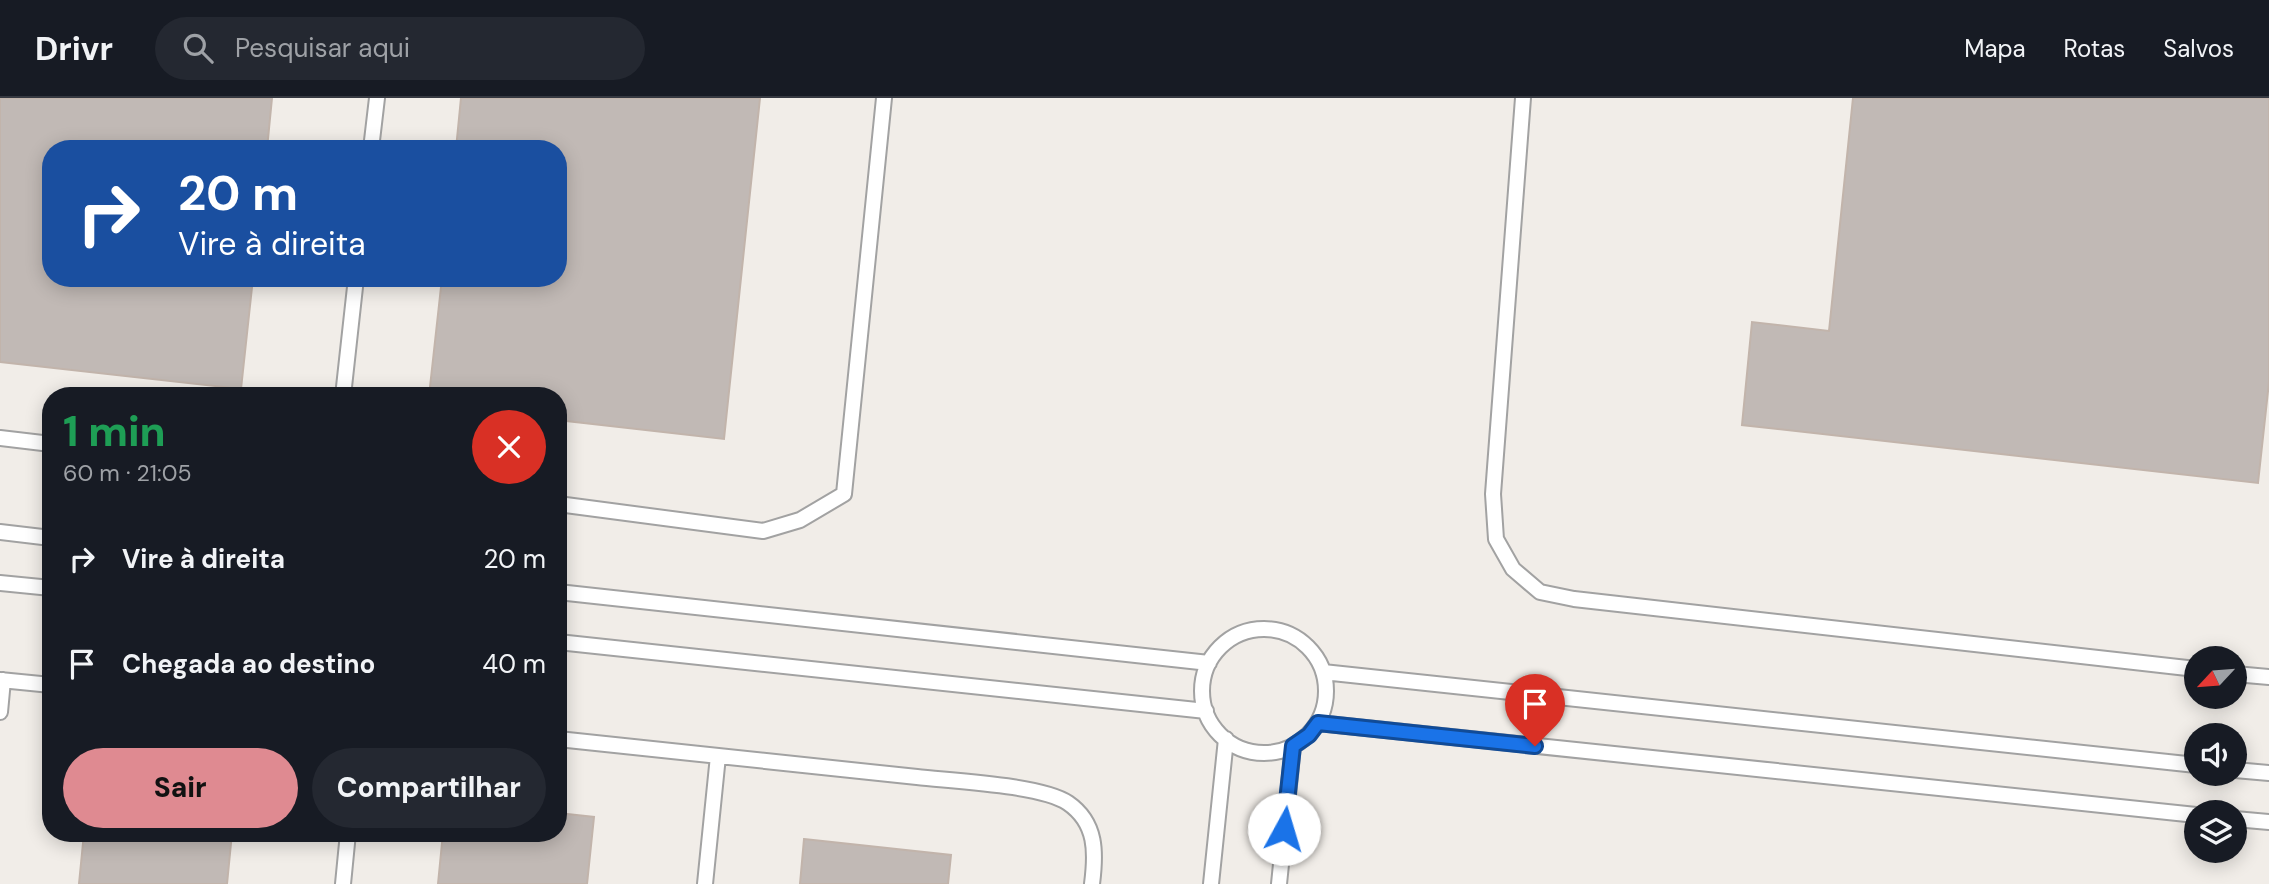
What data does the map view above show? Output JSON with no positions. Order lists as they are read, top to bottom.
{
  "north": "bottom left",
  "page": {
    "header": "Drivr",
    "search": "Pesquisar aqui",
    "nav": ["Mapa", "Rotas", "Salvos"],
    "turn": ["20 m", "Vire à direita"],
    "heading": ["1 min", "60 m · 21:05"],
    "list": [
      {
        "name": "Vire à direita",
        "value": "20 m"
      },
      {
        "name": "Chegada ao destino",
        "value": "40 m"
      }
    ],
    "buttons": ["Sair", "Compartilhar"]
  }
}
